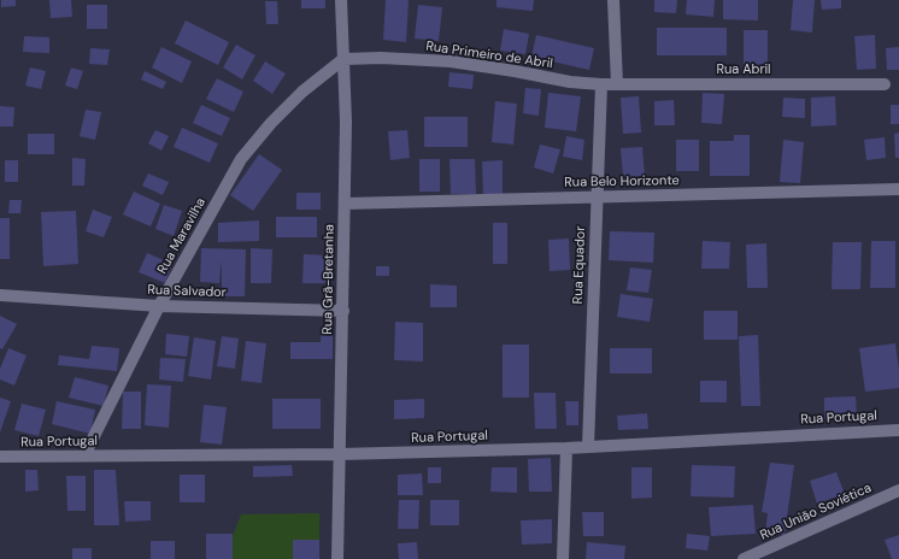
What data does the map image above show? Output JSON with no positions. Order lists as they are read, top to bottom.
{
  "streets": {
    "street": [
      "Rua Primeiro de Abril",
      "Rua Abril",
      "Rua Belo Horizonte",
      "Rua Maravilha",
      "Rua Equador",
      "Rua Grã-Bretanha",
      "Rua Salvador",
      "Rua Portugal",
      "Rua União Soviética"
    ]
  },
  "crossings": [
    ["Rua Primeiro de Abril", "Rua Abril"],
    ["Rua Primeiro de Abril", "Rua Maravilha"],
    ["Rua Primeiro de Abril", "Rua Equador"],
    ["Rua Primeiro de Abril", "Rua Grã-Bretanha"],
    ["Rua Abril", "Rua Equador"],
    ["Rua Belo Horizonte", "Rua Equador"],
    ["Rua Belo Horizonte", "Rua Grã-Bretanha"],
    ["Rua Maravilha", "Rua Grã-Bretanha"],
    ["Rua Maravilha", "Rua Salvador"],
    ["Rua Maravilha", "Rua Portugal"],
    ["Rua Equador", "Rua Portugal"],
    ["Rua Grã-Bretanha", "Rua Salvador"],
    ["Rua Grã-Bretanha", "Rua Portugal"]
  ]
}
